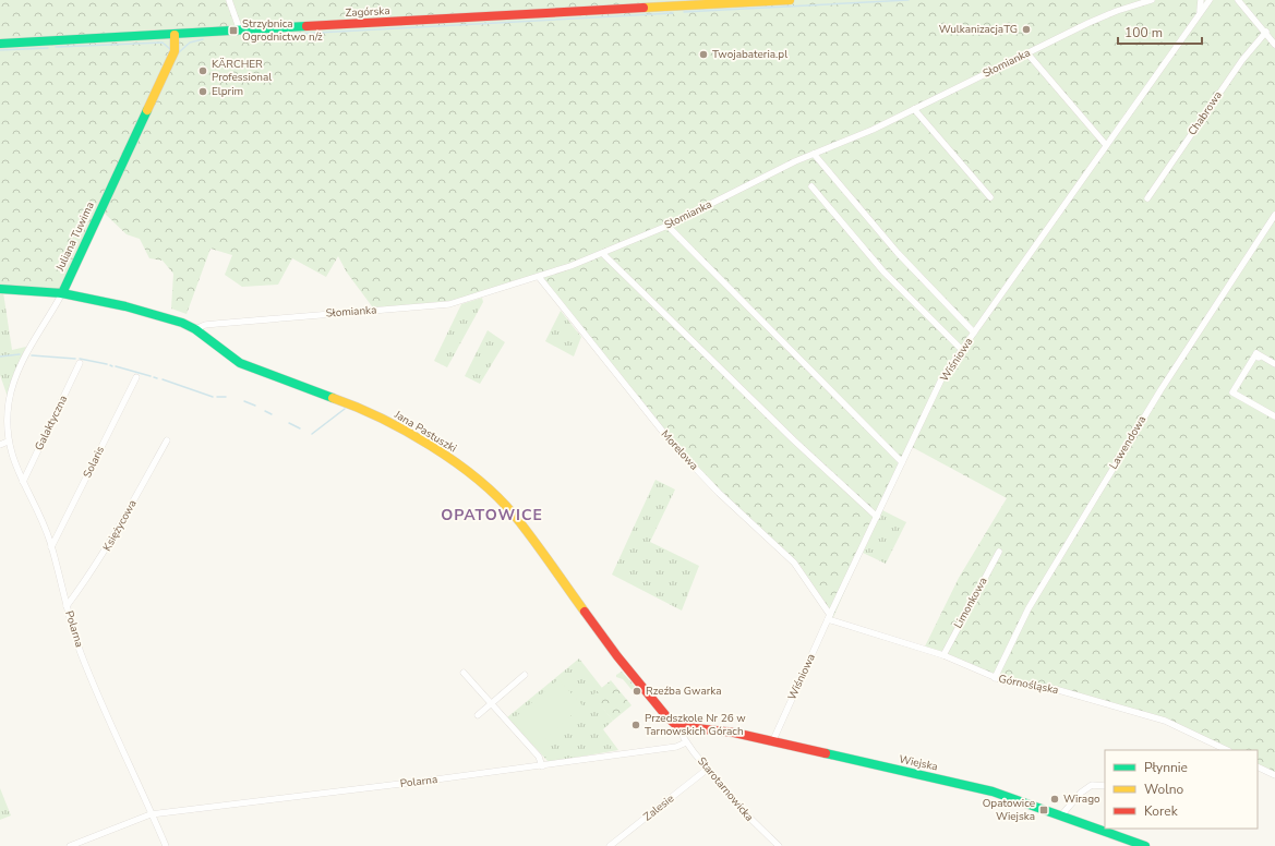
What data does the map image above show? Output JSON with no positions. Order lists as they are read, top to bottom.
{
  "streets": {
    "main road": [
      "Zagórska",
      "Juliana Tuwima",
      "Jana Pastuszki",
      "Wiejska"
    ],
    "street": [
      "Słomianka",
      "Chabrowa",
      "Wiśniowa",
      "Galaktyczna",
      "Lawendowa",
      "Morelowa",
      "Solaris",
      "Księżycowa",
      "Limonkowa",
      "Polarna",
      "Górnośląska",
      "Starotarnowicka",
      "Zalesie"
    ]
  },
  "crossings": [
    ["Zagórska", "Juliana Tuwima"],
    ["Słomianka", "Jana Pastuszki"],
    ["Słomianka", "Morelowa"],
    ["Juliana Tuwima", "Jana Pastuszki"],
    ["Juliana Tuwima", "Polarna"],
    ["Wiśniowa", "Morelowa"],
    ["Wiśniowa", "Górnośląska"],
    ["Wiśniowa", "Wiejska"],
    ["Galaktyczna", "Polarna"],
    ["Jana Pastuszki", "Wiejska"],
    ["Jana Pastuszki", "Starotarnowicka"],
    ["Lawendowa", "Górnośląska"],
    ["Morelowa", "Górnośląska"],
    ["Solaris", "Polarna"],
    ["Księżycowa", "Polarna"],
    ["Limonkowa", "Górnośląska"],
    ["Polarna", "Starotarnowicka"],
    ["Wiejska", "Starotarnowicka"],
    ["Starotarnowicka", "Zalesie"]
  ],
  "districts": ["OPATOWICE"],
  "places": {
    "other": [
      "WulkanizacjaTG",
      "Twojabateria.pl",
      "KÄRCHER Professional",
      "Elprim",
      "Rzeźba Gwarka",
      "Przedszkole Nr 26 w Tarnowskich Górach",
      "Wirago"
    ],
    "transit": ["Strzybnica Ogrodnictwo n/ż", "Opatowice Wiejska"]
  },
  "legend": ["Płynnie", "Wolno", "Korek"],
  "scale_bar": "100 m"
}
